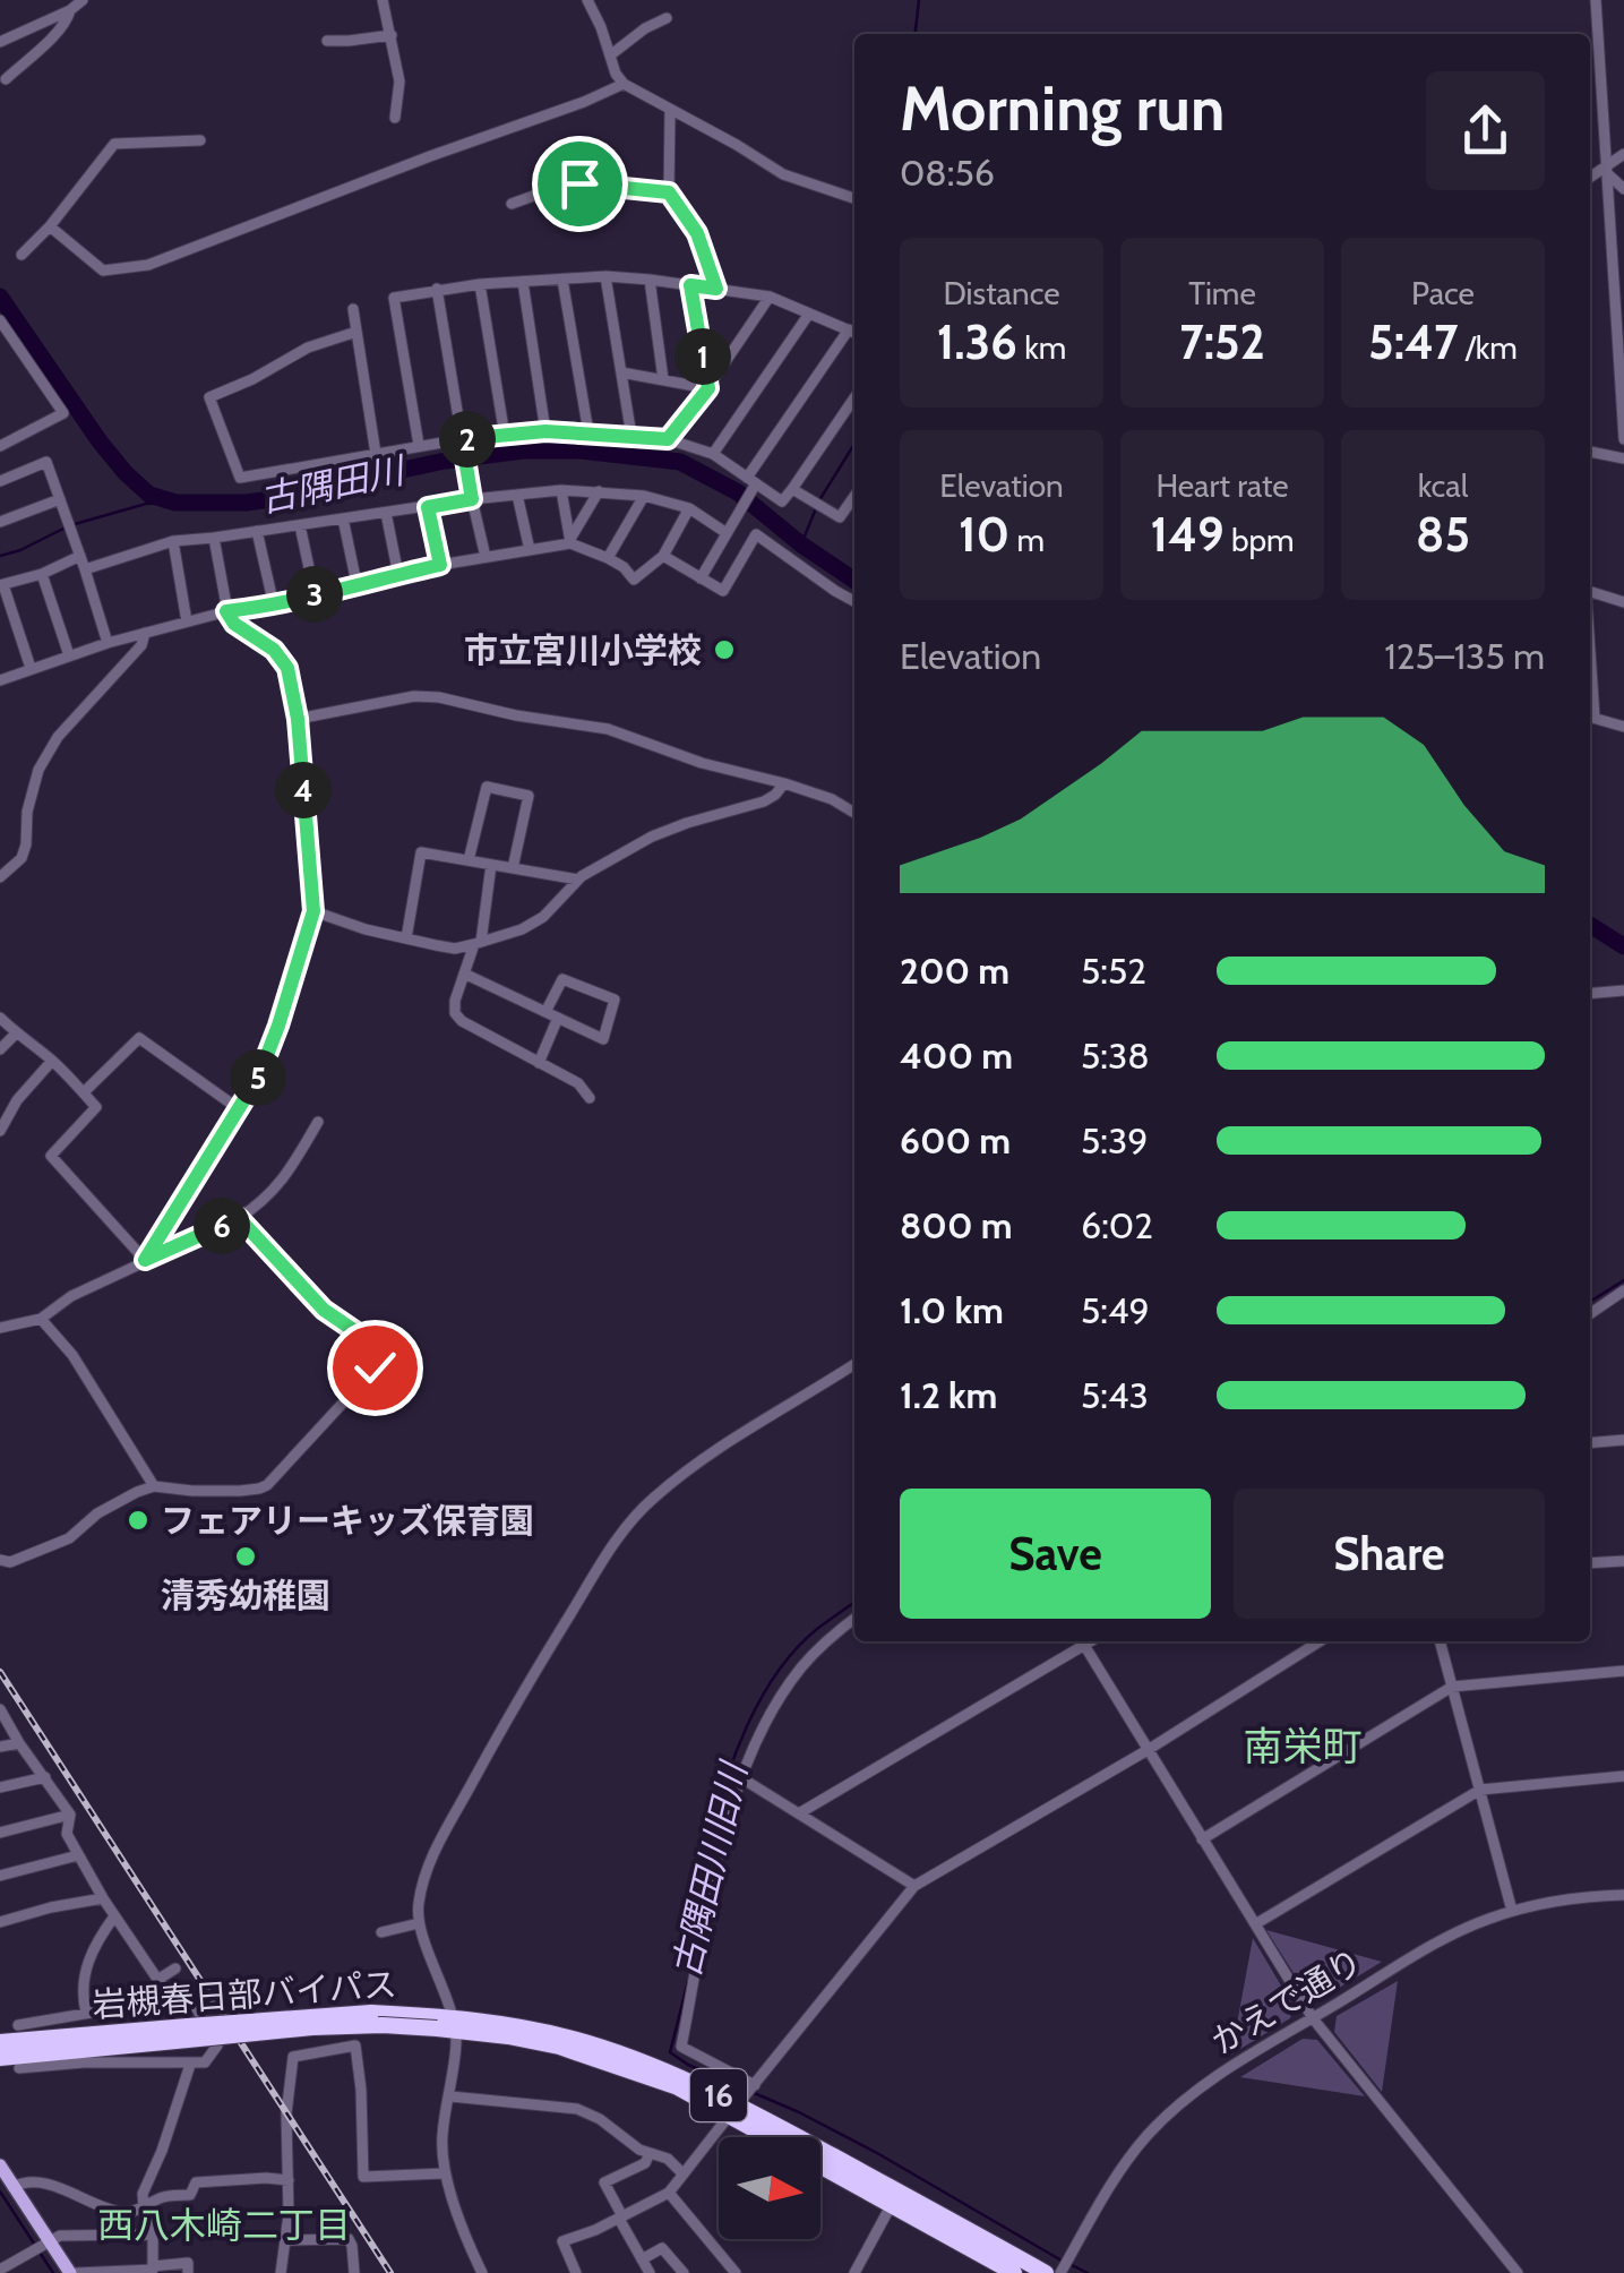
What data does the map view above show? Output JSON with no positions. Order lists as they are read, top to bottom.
{
  "streets": {
    "highway": ["岩槻春日部バイパス", "16"],
    "street": ["かえで通り"]
  },
  "districts": ["南栄町", "西八木崎二丁目"],
  "water": ["古隅田川", "古隅田川旧川"],
  "places": ["市立宮川小学校", "フェアリーキッズ保育園", "清秀幼稚園"],
  "north": "right",
  "page": {
    "heading": ["Morning run", "08:56"],
    "stats": [
      ["Distance", "1.36 km"],
      ["Time", "7:52"],
      ["Pace", "5:47 /km"],
      ["Elevation", "10 m"],
      ["Heart rate", "149 bpm"],
      ["kcal", "85"]
    ],
    "pins": [
      "1",
      "2",
      "3",
      "4",
      "5",
      "6"
    ],
    "chart": ["Elevation", "125–135 m"],
    "list": [
      {
        "name": "200 m",
        "note": "5:52"
      },
      {
        "name": "400 m",
        "note": "5:38"
      },
      {
        "name": "600 m",
        "note": "5:39"
      },
      {
        "name": "800 m",
        "note": "6:02"
      },
      {
        "name": "1.0 km",
        "note": "5:49"
      },
      {
        "name": "1.2 km",
        "note": "5:43"
      }
    ],
    "buttons": ["Save", "Share"]
  }
}
